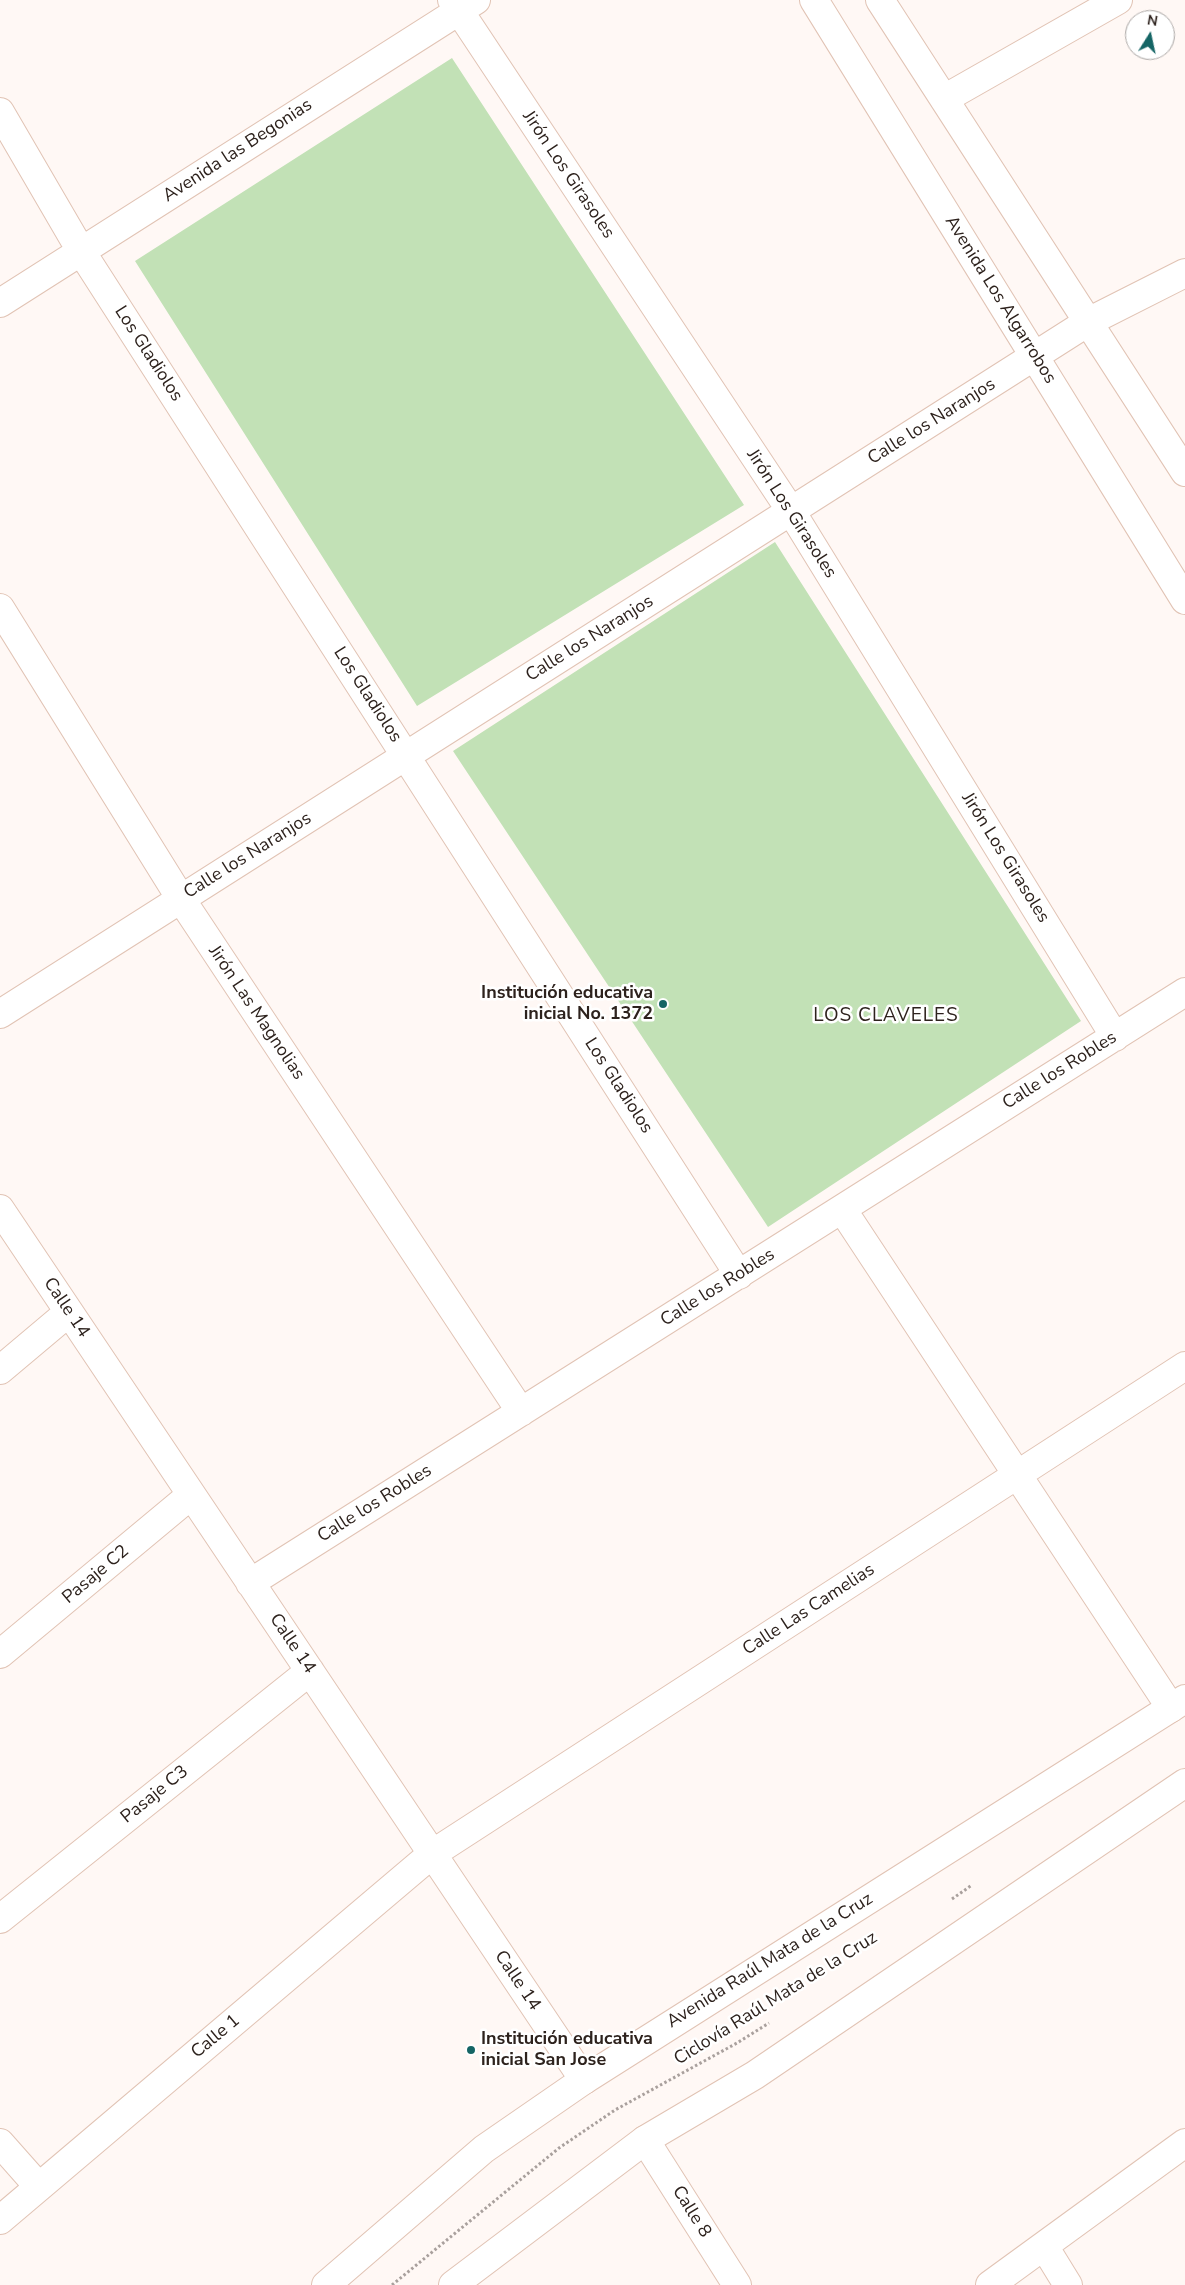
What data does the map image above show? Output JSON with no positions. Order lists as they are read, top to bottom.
{
  "streets": {
    "street": [
      "Avenida las Begonias",
      "Jirón Los Girasoles",
      "Avenida Los Algarrobos",
      "Los Gladiolos",
      "Calle los Naranjos",
      "Jirón Las Magnolias",
      "Calle los Robles",
      "Calle 14",
      "Pasaje C2",
      "Calle Las Camelias",
      "Pasaje C3",
      "Avenida Raúl Mata de la Cruz",
      "Calle 1",
      "Calle 8"
    ],
    "path": ["Ciclovía Raúl Mata de la Cruz"]
  },
  "crossings": [
    ["Avenida las Begonias", "Jirón Los Girasoles"],
    ["Avenida las Begonias", "Los Gladiolos"],
    ["Jirón Los Girasoles", "Calle los Naranjos"],
    ["Jirón Los Girasoles", "Calle los Robles"],
    ["Avenida Los Algarrobos", "Calle los Naranjos"],
    ["Los Gladiolos", "Calle los Naranjos"],
    ["Los Gladiolos", "Calle los Robles"],
    ["Calle los Naranjos", "Jirón Las Magnolias"],
    ["Jirón Las Magnolias", "Calle los Robles"],
    ["Calle los Robles", "Calle 14"],
    ["Calle 14", "Pasaje C2"],
    ["Calle 14", "Calle Las Camelias"],
    ["Calle 14", "Pasaje C3"],
    ["Calle 14", "Avenida Raúl Mata de la Cruz"],
    ["Calle 14", "Calle 1"],
    ["Calle Las Camelias", "Calle 1"]
  ],
  "districts": ["LOS CLAVELES"],
  "places": ["Institución educativa inicial No. 1372", "Institución educativa inicial San Jose"],
  "north": "top"
}
